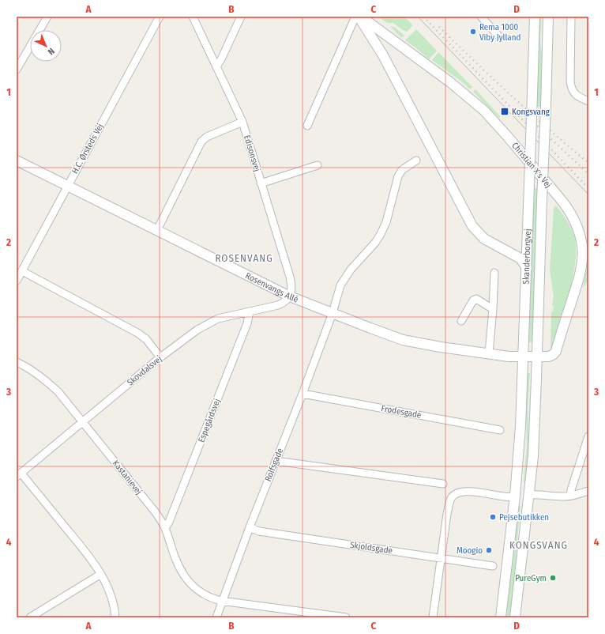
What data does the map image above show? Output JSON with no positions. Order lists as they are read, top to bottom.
{
  "streets": {
    "street": [
      "H.C. Ørsteds Vej",
      "Edisonsvej",
      "Christian X's Vej",
      "Skanderborgvej",
      "Rosenvangs Allé",
      "Skovdalsvej",
      "Frodesgade",
      "Espegårdsvej",
      "Rolfsgade",
      "Kastanievej",
      "Skjoldsgade"
    ]
  },
  "crossings": [
    ["H.C. Ørsteds Vej", "Rosenvangs Allé"],
    ["Edisonsvej", "Rosenvangs Allé"],
    ["Edisonsvej", "Skovdalsvej"],
    ["Christian X's Vej", "Skanderborgvej"],
    ["Christian X's Vej", "Rosenvangs Allé"],
    ["Skanderborgvej", "Rosenvangs Allé"],
    ["Rosenvangs Allé", "Skovdalsvej"],
    ["Rosenvangs Allé", "Rolfsgade"],
    ["Skovdalsvej", "Espegårdsvej"],
    ["Skovdalsvej", "Kastanievej"],
    ["Frodesgade", "Rolfsgade"],
    ["Espegårdsvej", "Kastanievej"],
    ["Rolfsgade", "Kastanievej"],
    ["Rolfsgade", "Skjoldsgade"]
  ],
  "districts": ["ROSENVANG", "KONGSVANG"],
  "places": {
    "other": [
      "Rema 1000 Viby Jylland",
      "Pejsebutikken",
      "Moogio",
      "PureGym"
    ],
    "transit": ["Kongsvang"]
  },
  "north": "bottom right",
  "grid": {
    "columns": [
      "A",
      "B",
      "C",
      "D"
    ],
    "rows": [
      "1",
      "2",
      "3",
      "4"
    ]
  }
}
